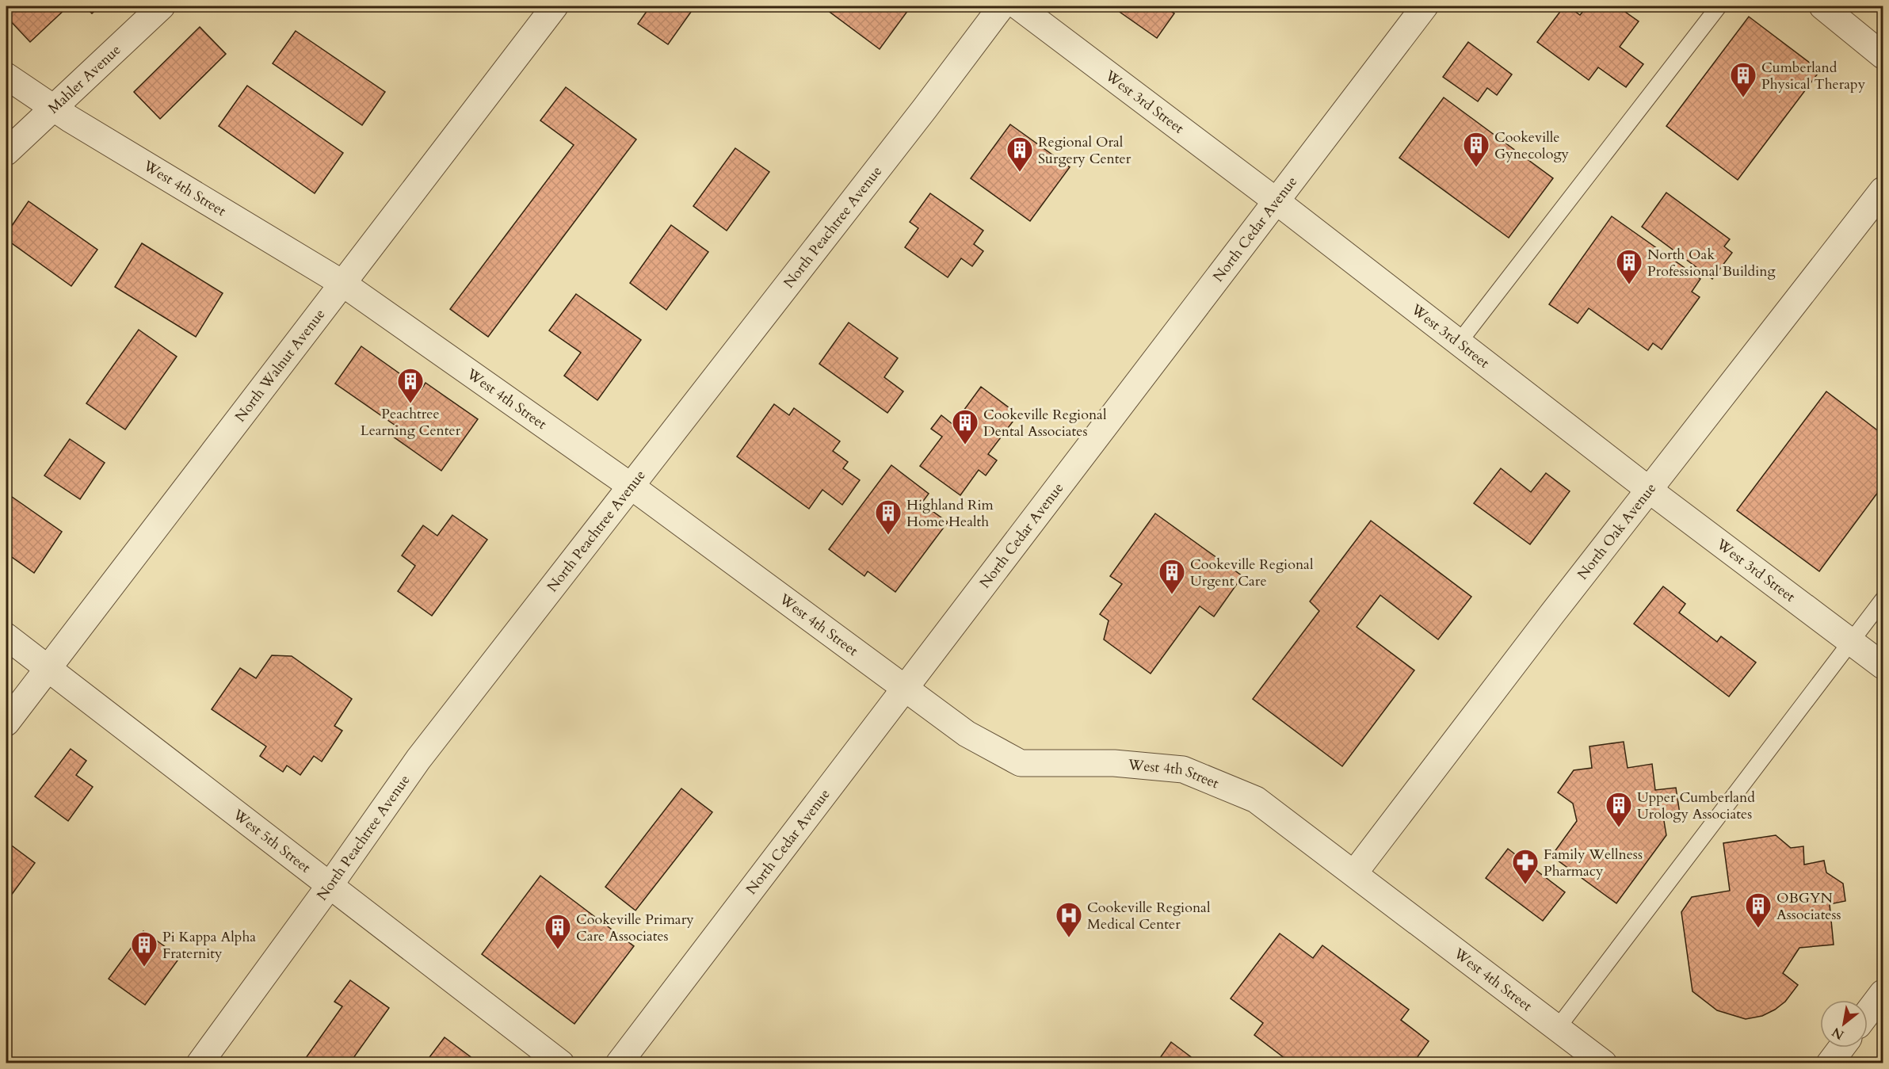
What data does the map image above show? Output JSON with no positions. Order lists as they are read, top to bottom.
{
  "streets": {
    "street": [
      "Mahler Avenue",
      "West 3rd Street",
      "West 4th Street",
      "North Peachtree Avenue",
      "North Cedar Avenue",
      "North Walnut Avenue",
      "North Oak Avenue",
      "West 5th Street"
    ]
  },
  "crossings": [
    ["Mahler Avenue", "West 4th Street"],
    ["West 3rd Street", "North Cedar Avenue"],
    ["West 3rd Street", "North Oak Avenue"],
    ["West 4th Street", "North Peachtree Avenue"],
    ["West 4th Street", "North Cedar Avenue"],
    ["West 4th Street", "North Walnut Avenue"],
    ["West 4th Street", "North Oak Avenue"],
    ["North Peachtree Avenue", "West 5th Street"],
    ["North Walnut Avenue", "West 5th Street"]
  ],
  "places": {
    "building": [
      "Cumberland Physical Therapy",
      "Cookeville Gynecology",
      "Regional Oral Surgery Center",
      "North Oak Professional Building",
      "Peachtree Learning Center",
      "Cookeville Regional Dental Associates",
      "Highland Rim Home Health",
      "Cookeville Regional Urgent Care",
      "Upper Cumberland Urology Associates",
      "OBGYN Associatess",
      "Cookeville Primary Care Associates",
      "Pi Kappa Alpha Fraternity"
    ],
    "pharmacy": ["Family Wellness Pharmacy"],
    "hospital": ["Cookeville Regional Medical Center"]
  },
  "north": "bottom left"
}
